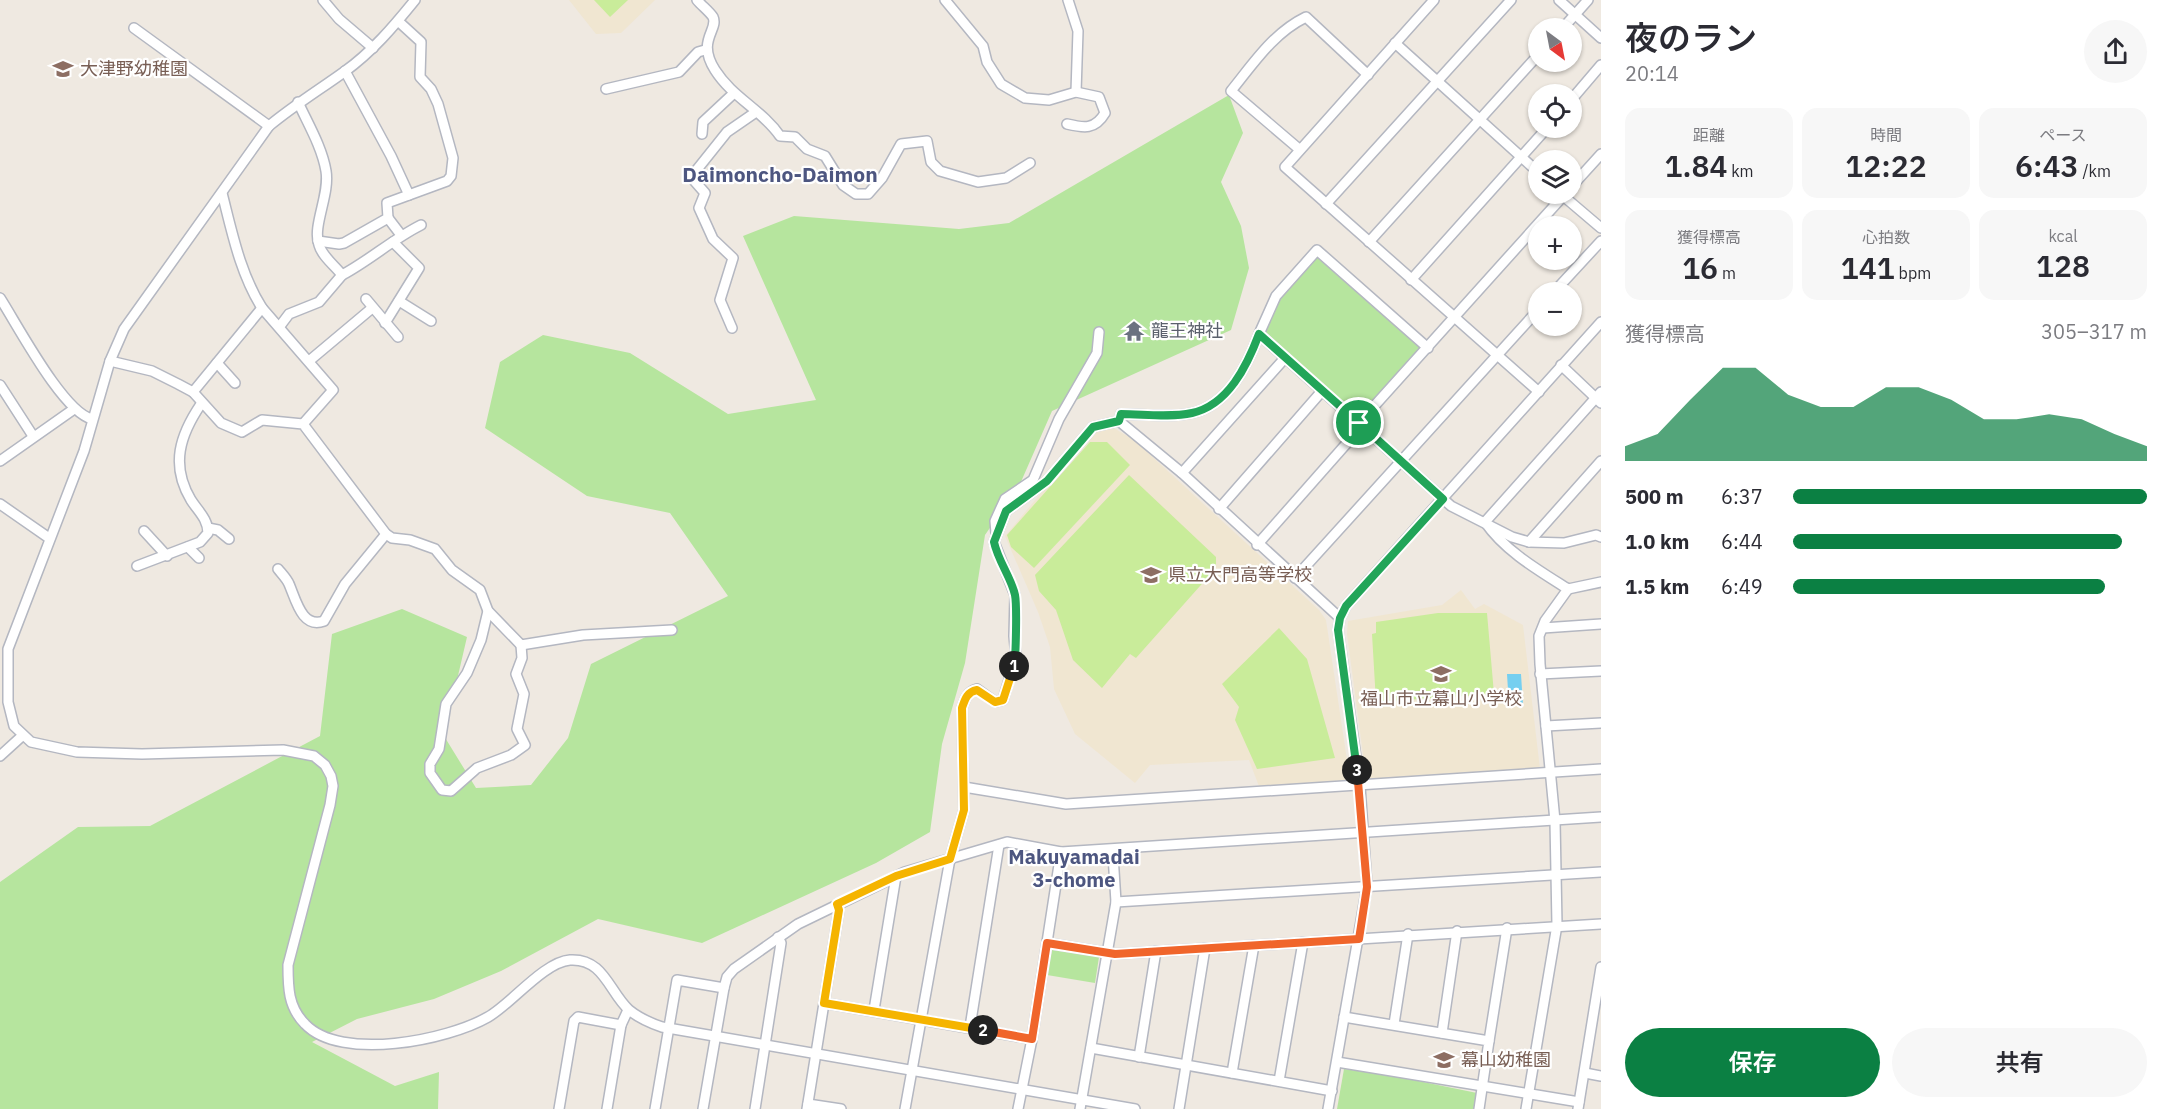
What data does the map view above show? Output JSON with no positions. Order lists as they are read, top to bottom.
{
  "districts": ["Daimoncho-Daimon", "Makuyamadai 3-chome"],
  "places": {
    "school or university": [
      "大津野幼稚園",
      "県立大門高等学校",
      "福山市立幕山小学校",
      "幕山幼稚園"
    ],
    "temple": ["龍王神社"]
  },
  "north": "bottom right",
  "page": {
    "heading": ["夜のラン", "20:14"],
    "map_buttons": ["+", "−"],
    "stats": [
      ["距離", "1.84 km"],
      ["時間", "12:22"],
      ["ペース", "6:43 /km"],
      ["獲得標高", "16 m"],
      ["心拍数", "141 bpm"],
      ["kcal", "128"]
    ],
    "chart": ["獲得標高", "305–317 m"],
    "list": [
      {
        "name": "500 m",
        "note": "6:37"
      },
      {
        "name": "1.0 km",
        "note": "6:44"
      },
      {
        "name": "1.5 km",
        "note": "6:49"
      }
    ],
    "pins": ["1", "3", "2"],
    "buttons": ["保存", "共有"]
  }
}
